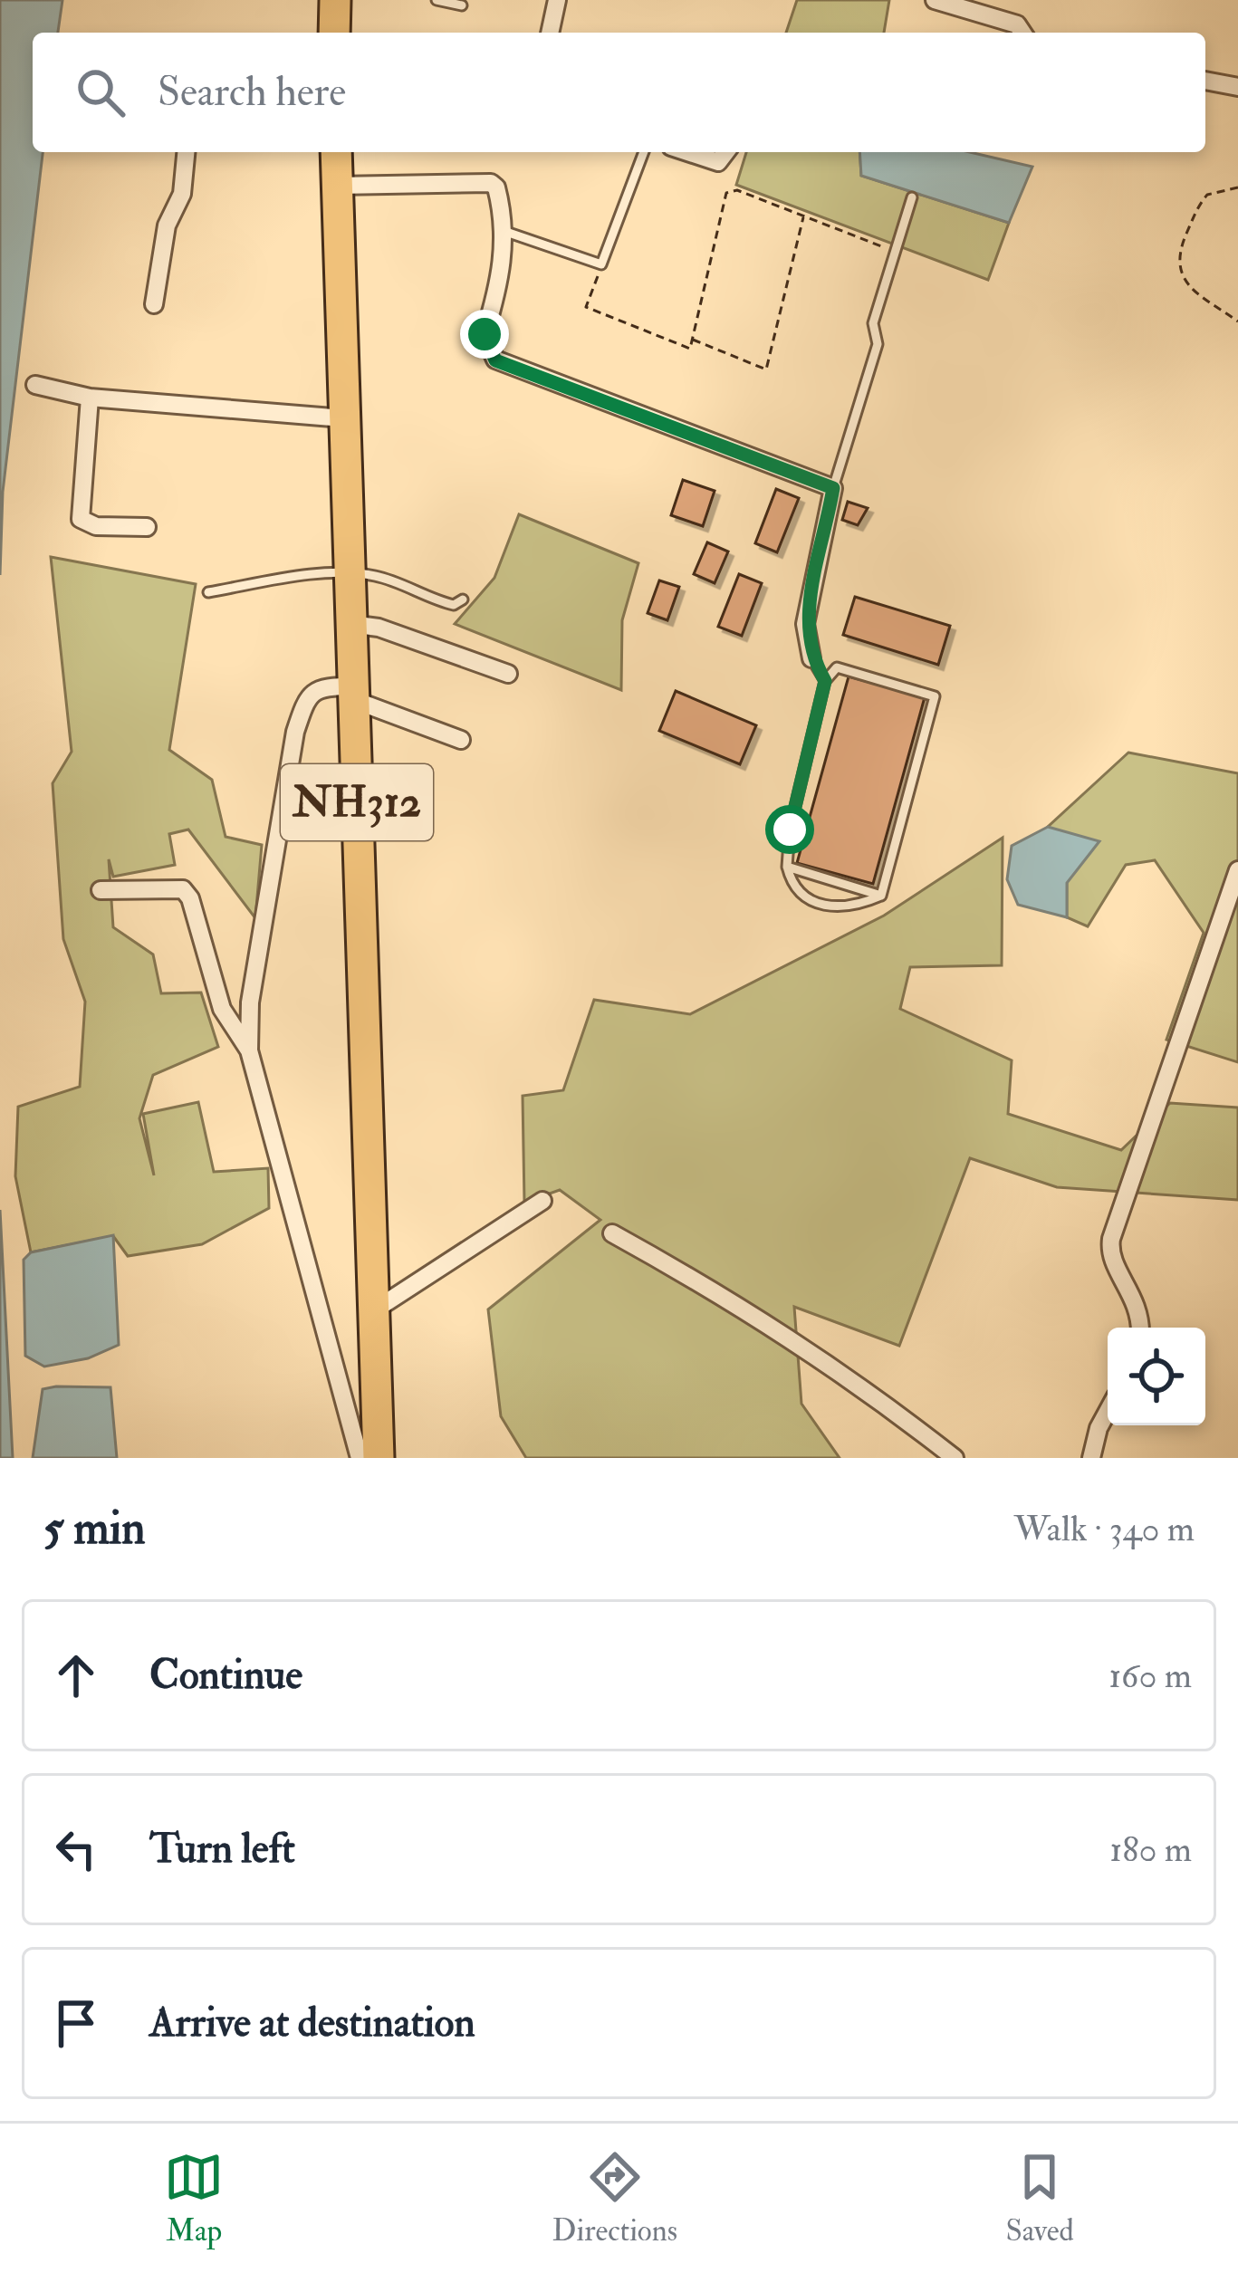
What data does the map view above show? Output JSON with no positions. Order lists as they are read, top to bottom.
{
  "streets": {
    "highway": ["NH312"]
  },
  "page": {
    "search": "Search here",
    "heading": ["5 min", "Walk · 340 m"],
    "list": [
      ["Continue", "160 m"],
      ["Turn left", "180 m"],
      "Arrive at destination"
    ],
    "nav": ["Map", "Directions", "Saved"]
  }
}
